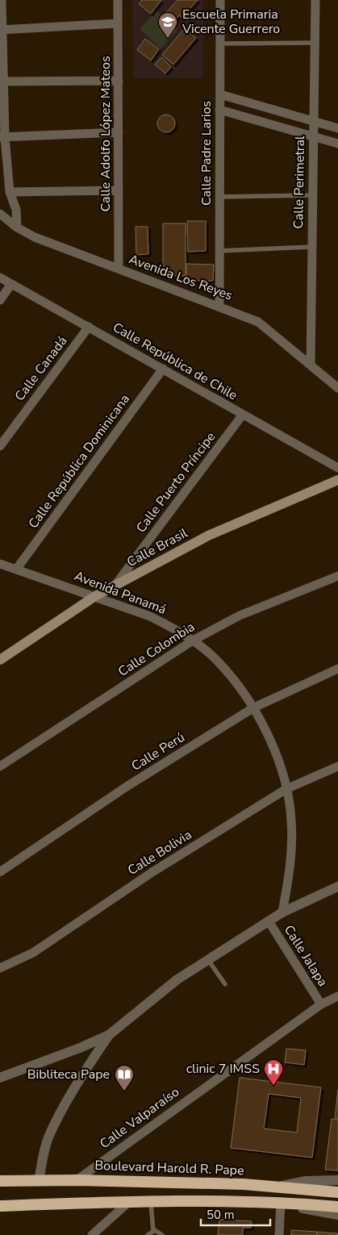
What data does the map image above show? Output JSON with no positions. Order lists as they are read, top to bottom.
{
  "streets": {
    "highway": ["Boulevard Harold R. Pape"],
    "main road": ["Calle Brasil"],
    "street": [
      "Calle Adolfo López Mateos",
      "Calle Padre Larios",
      "Calle Perimetral",
      "Avenida Los Reyes",
      "Calle República de Chile",
      "Calle Canadá",
      "Calle República Dominicana",
      "Calle Puerto Príncipe",
      "Avenida Panamá",
      "Calle Colombia",
      "Calle Perú",
      "Calle Bolivia",
      "Calle Jalapa",
      "Calle Valparaíso"
    ]
  },
  "crossings": [
    ["Calle Adolfo López Mateos", "Avenida Los Reyes"],
    ["Calle Padre Larios", "Avenida Los Reyes"],
    ["Calle Perimetral", "Avenida Los Reyes"],
    ["Calle República de Chile", "Calle Canadá"],
    ["Calle República de Chile", "Calle República Dominicana"],
    ["Calle República de Chile", "Calle Puerto Príncipe"],
    ["Calle República Dominicana", "Avenida Panamá"],
    ["Calle Puerto Príncipe", "Calle Brasil"],
    ["Calle Brasil", "Avenida Panamá"],
    ["Avenida Panamá", "Calle Colombia"],
    ["Avenida Panamá", "Calle Perú"],
    ["Avenida Panamá", "Calle Bolivia"],
    ["Calle Jalapa", "Calle Valparaíso"],
    ["Calle Valparaíso", "Boulevard Harold R. Pape"]
  ],
  "places": {
    "school or university": ["Escuela Primaria Vicente Guerrero"],
    "hospital": ["clinic 7 IMSS"],
    "library": ["Bibliteca Pape"]
  },
  "scale_bar": "50 m"
}
